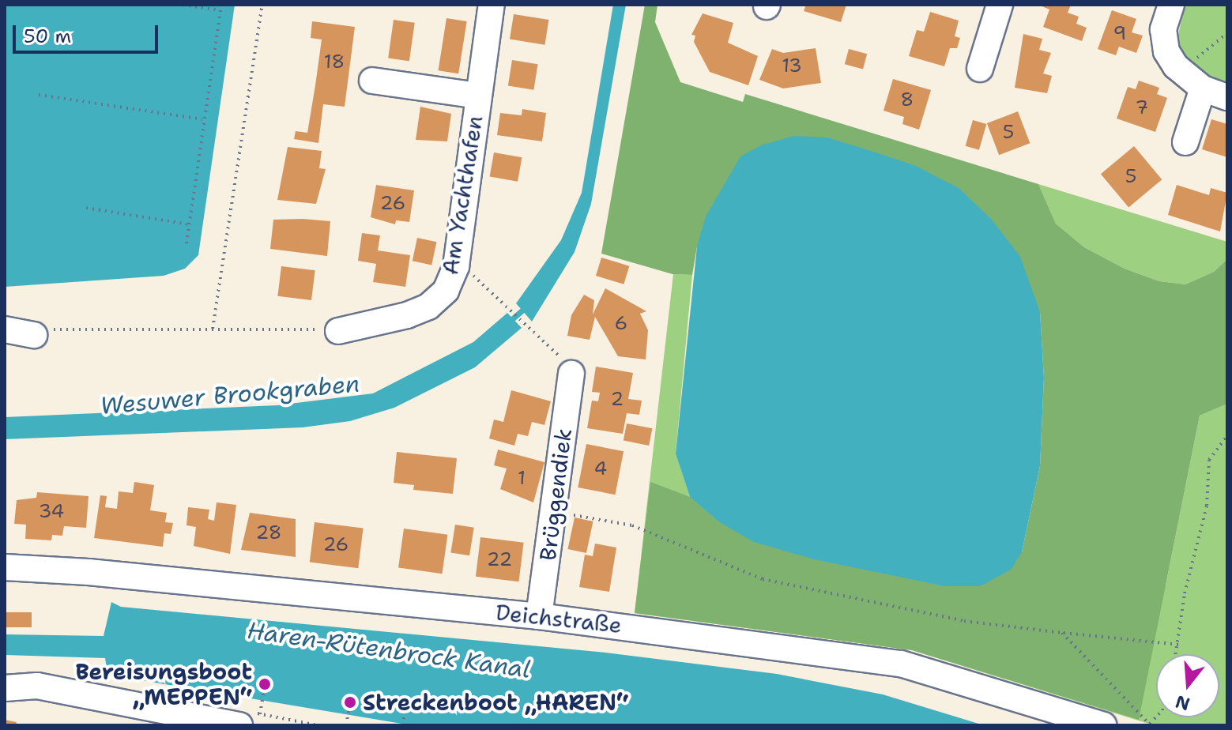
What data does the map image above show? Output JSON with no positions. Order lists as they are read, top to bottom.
{
  "streets": {
    "street": ["Am Yachthafen", "Brüggendiek", "Deichstraße"]
  },
  "crossings": [
    ["Brüggendiek", "Deichstraße"]
  ],
  "water": ["Wesuwer Brookgraben", "Haren-Rütenbrock Kanal"],
  "places": ["Bereisungsboot „MEPPEN“", "Streckenboot „HAREN“"],
  "house_numbers": [
    "9",
    "18",
    "13",
    "8",
    "7",
    "5",
    "5",
    "26",
    "6",
    "2",
    "4",
    "1",
    "34",
    "28",
    "26",
    "22"
  ],
  "scale_bar": "50 m",
  "north": "bottom"
}
